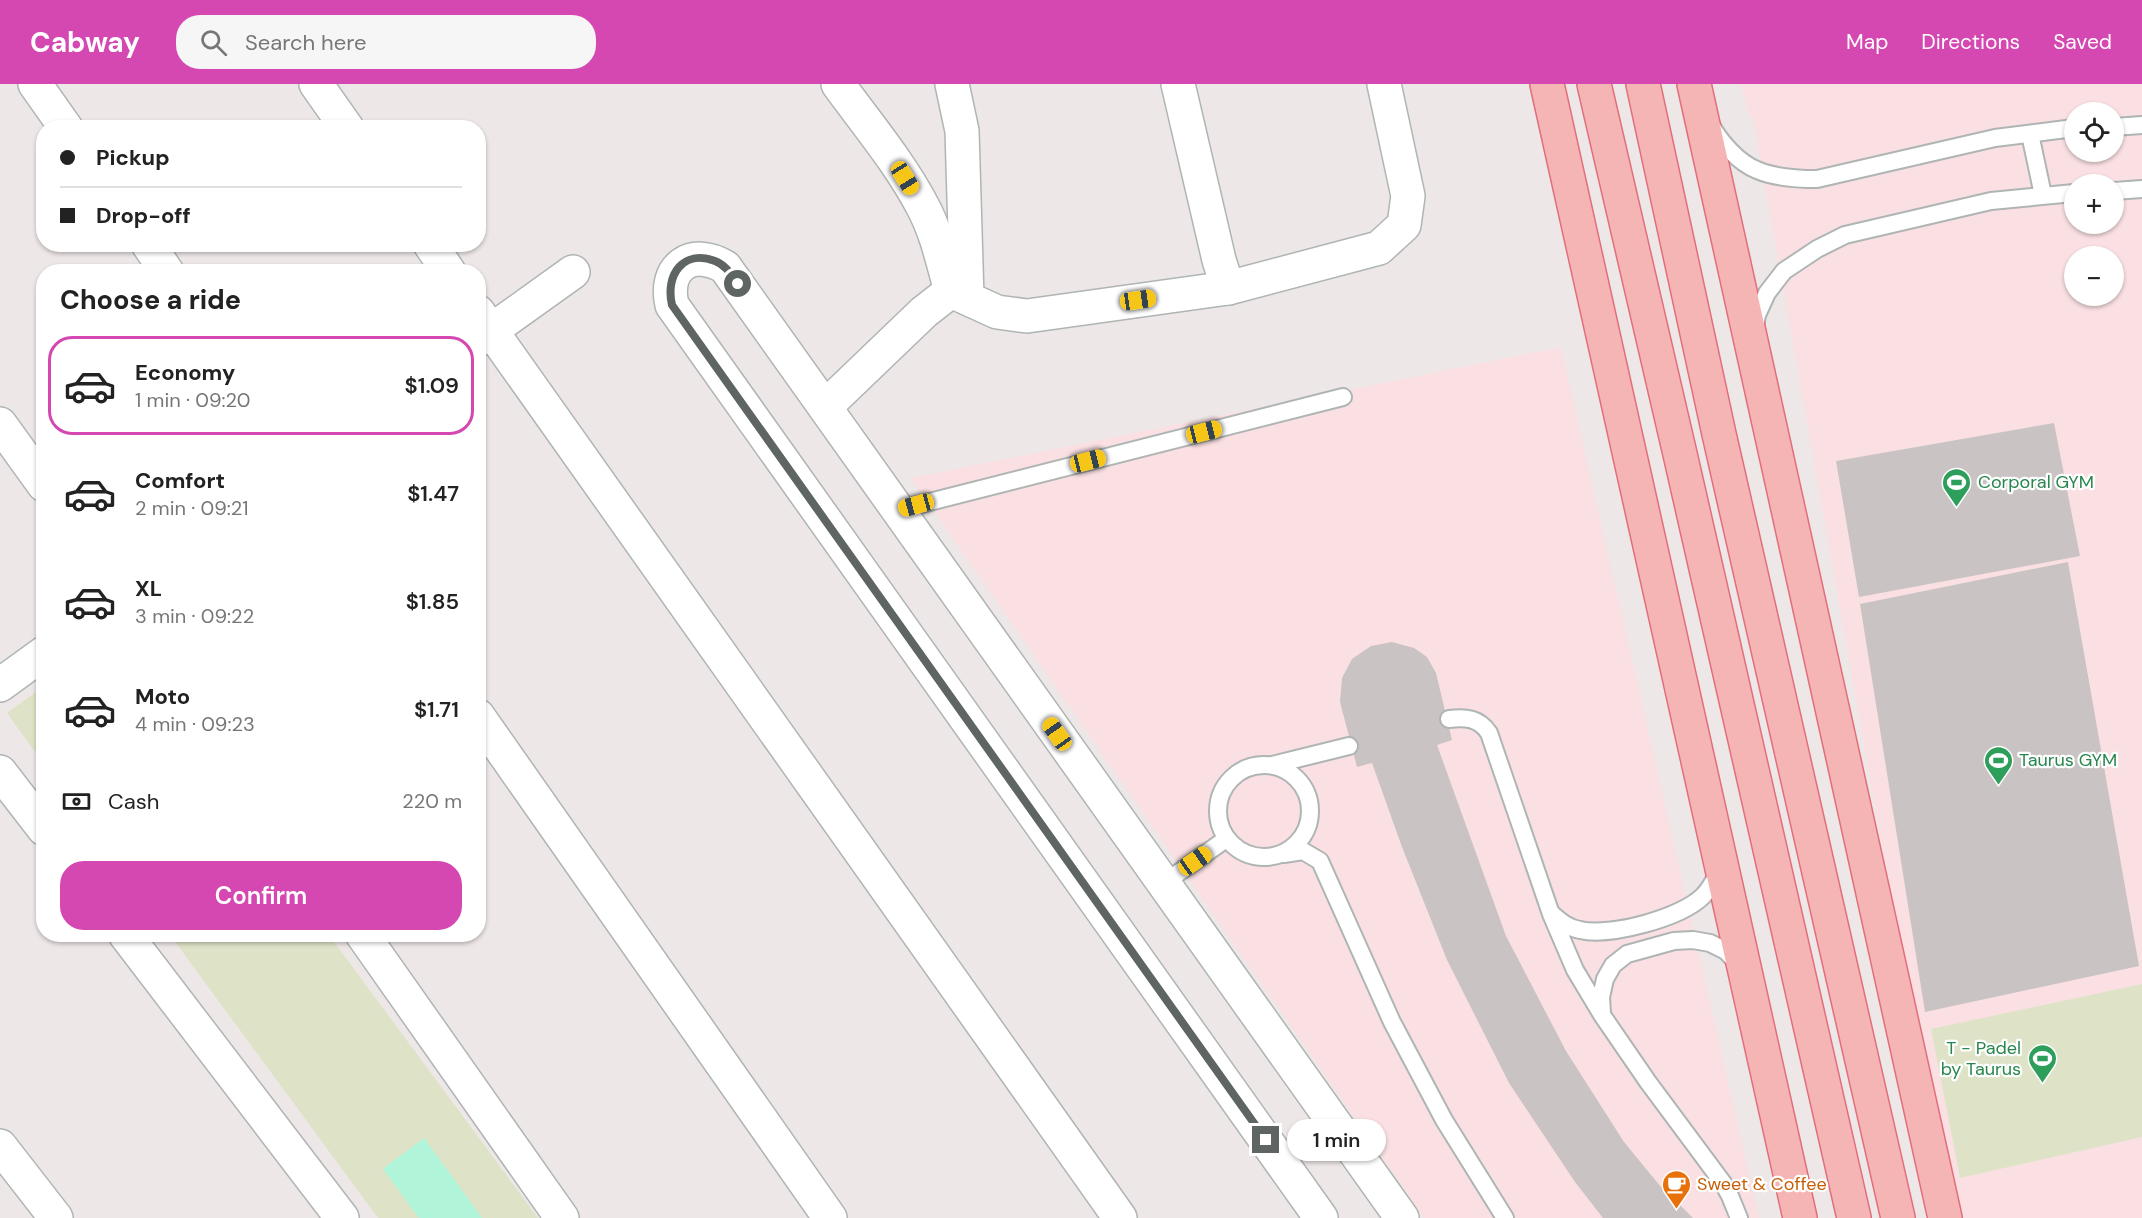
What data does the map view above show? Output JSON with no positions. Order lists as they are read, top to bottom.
{
  "places": {
    "sports": ["Corporal GYM", "Taurus GYM", "T - Padel by Taurus"],
    "cafe": ["Sweet & Coffee"]
  },
  "page": {
    "header": "Cabway",
    "search": "Search here",
    "nav": ["Map", "Directions", "Saved"],
    "map_buttons": ["+", "−"],
    "banner": ["Pickup", "Drop-off"],
    "heading": "Choose a ride",
    "list": [
      {
        "name": "Economy",
        "note": "1 min · 09:20",
        "value": "$1.09"
      },
      {
        "name": "Comfort",
        "note": "2 min · 09:21",
        "value": "$1.47"
      },
      {
        "name": "XL",
        "note": "3 min · 09:22",
        "value": "$1.85"
      },
      {
        "name": "Moto",
        "note": "4 min · 09:23",
        "value": "$1.71"
      }
    ],
    "pay": ["Cash", "220 m"],
    "buttons": "Confirm",
    "bubble": "1 min"
  }
}
